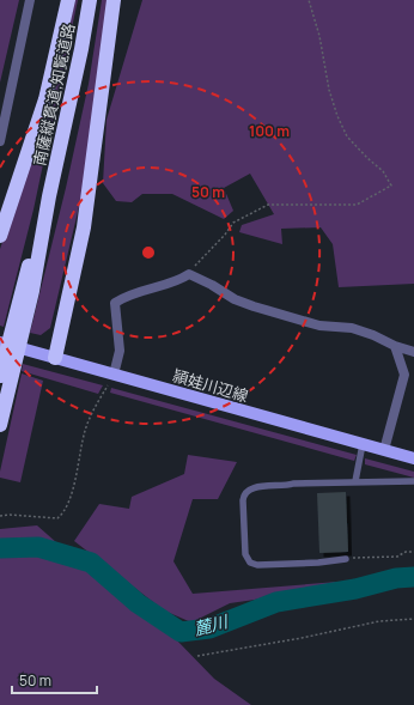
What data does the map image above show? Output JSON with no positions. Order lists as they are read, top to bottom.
{
  "streets": {
    "highway": ["南薩縦貫道;知覧道路"],
    "main road": ["頴娃川辺線"]
  },
  "water": ["麓川"],
  "scale_bar": "50 m",
  "rings": ["100 m", "50 m"]
}
